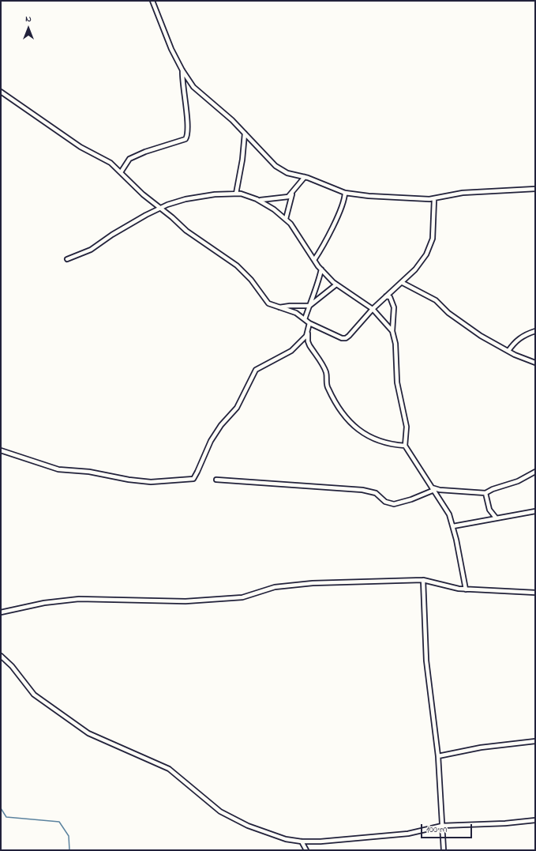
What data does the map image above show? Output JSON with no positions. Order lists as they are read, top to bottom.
{
  "scale_bar": "100 m",
  "north": "top"
}
